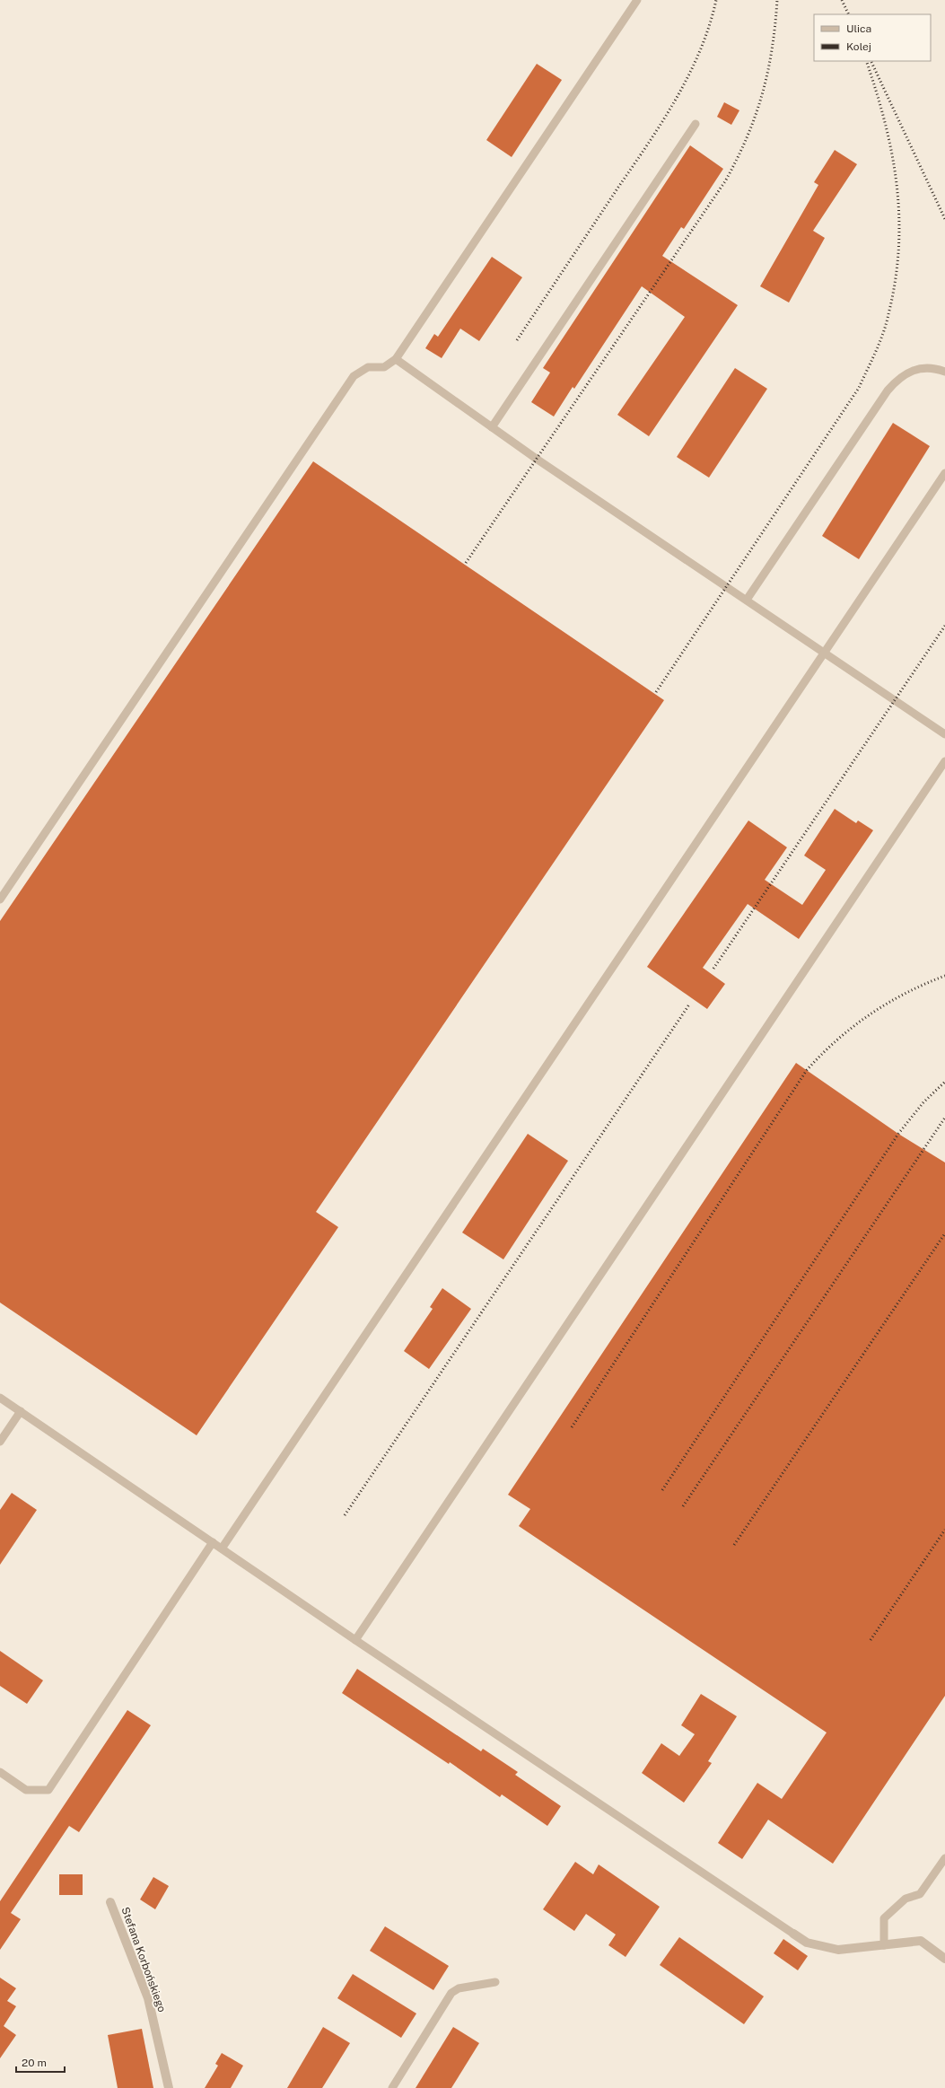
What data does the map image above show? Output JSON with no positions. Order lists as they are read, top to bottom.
{
  "streets": {
    "street": ["Stefana Korbońskiego"]
  },
  "legend": ["Ulica", "Kolej"],
  "scale_bar": "20 m"
}
